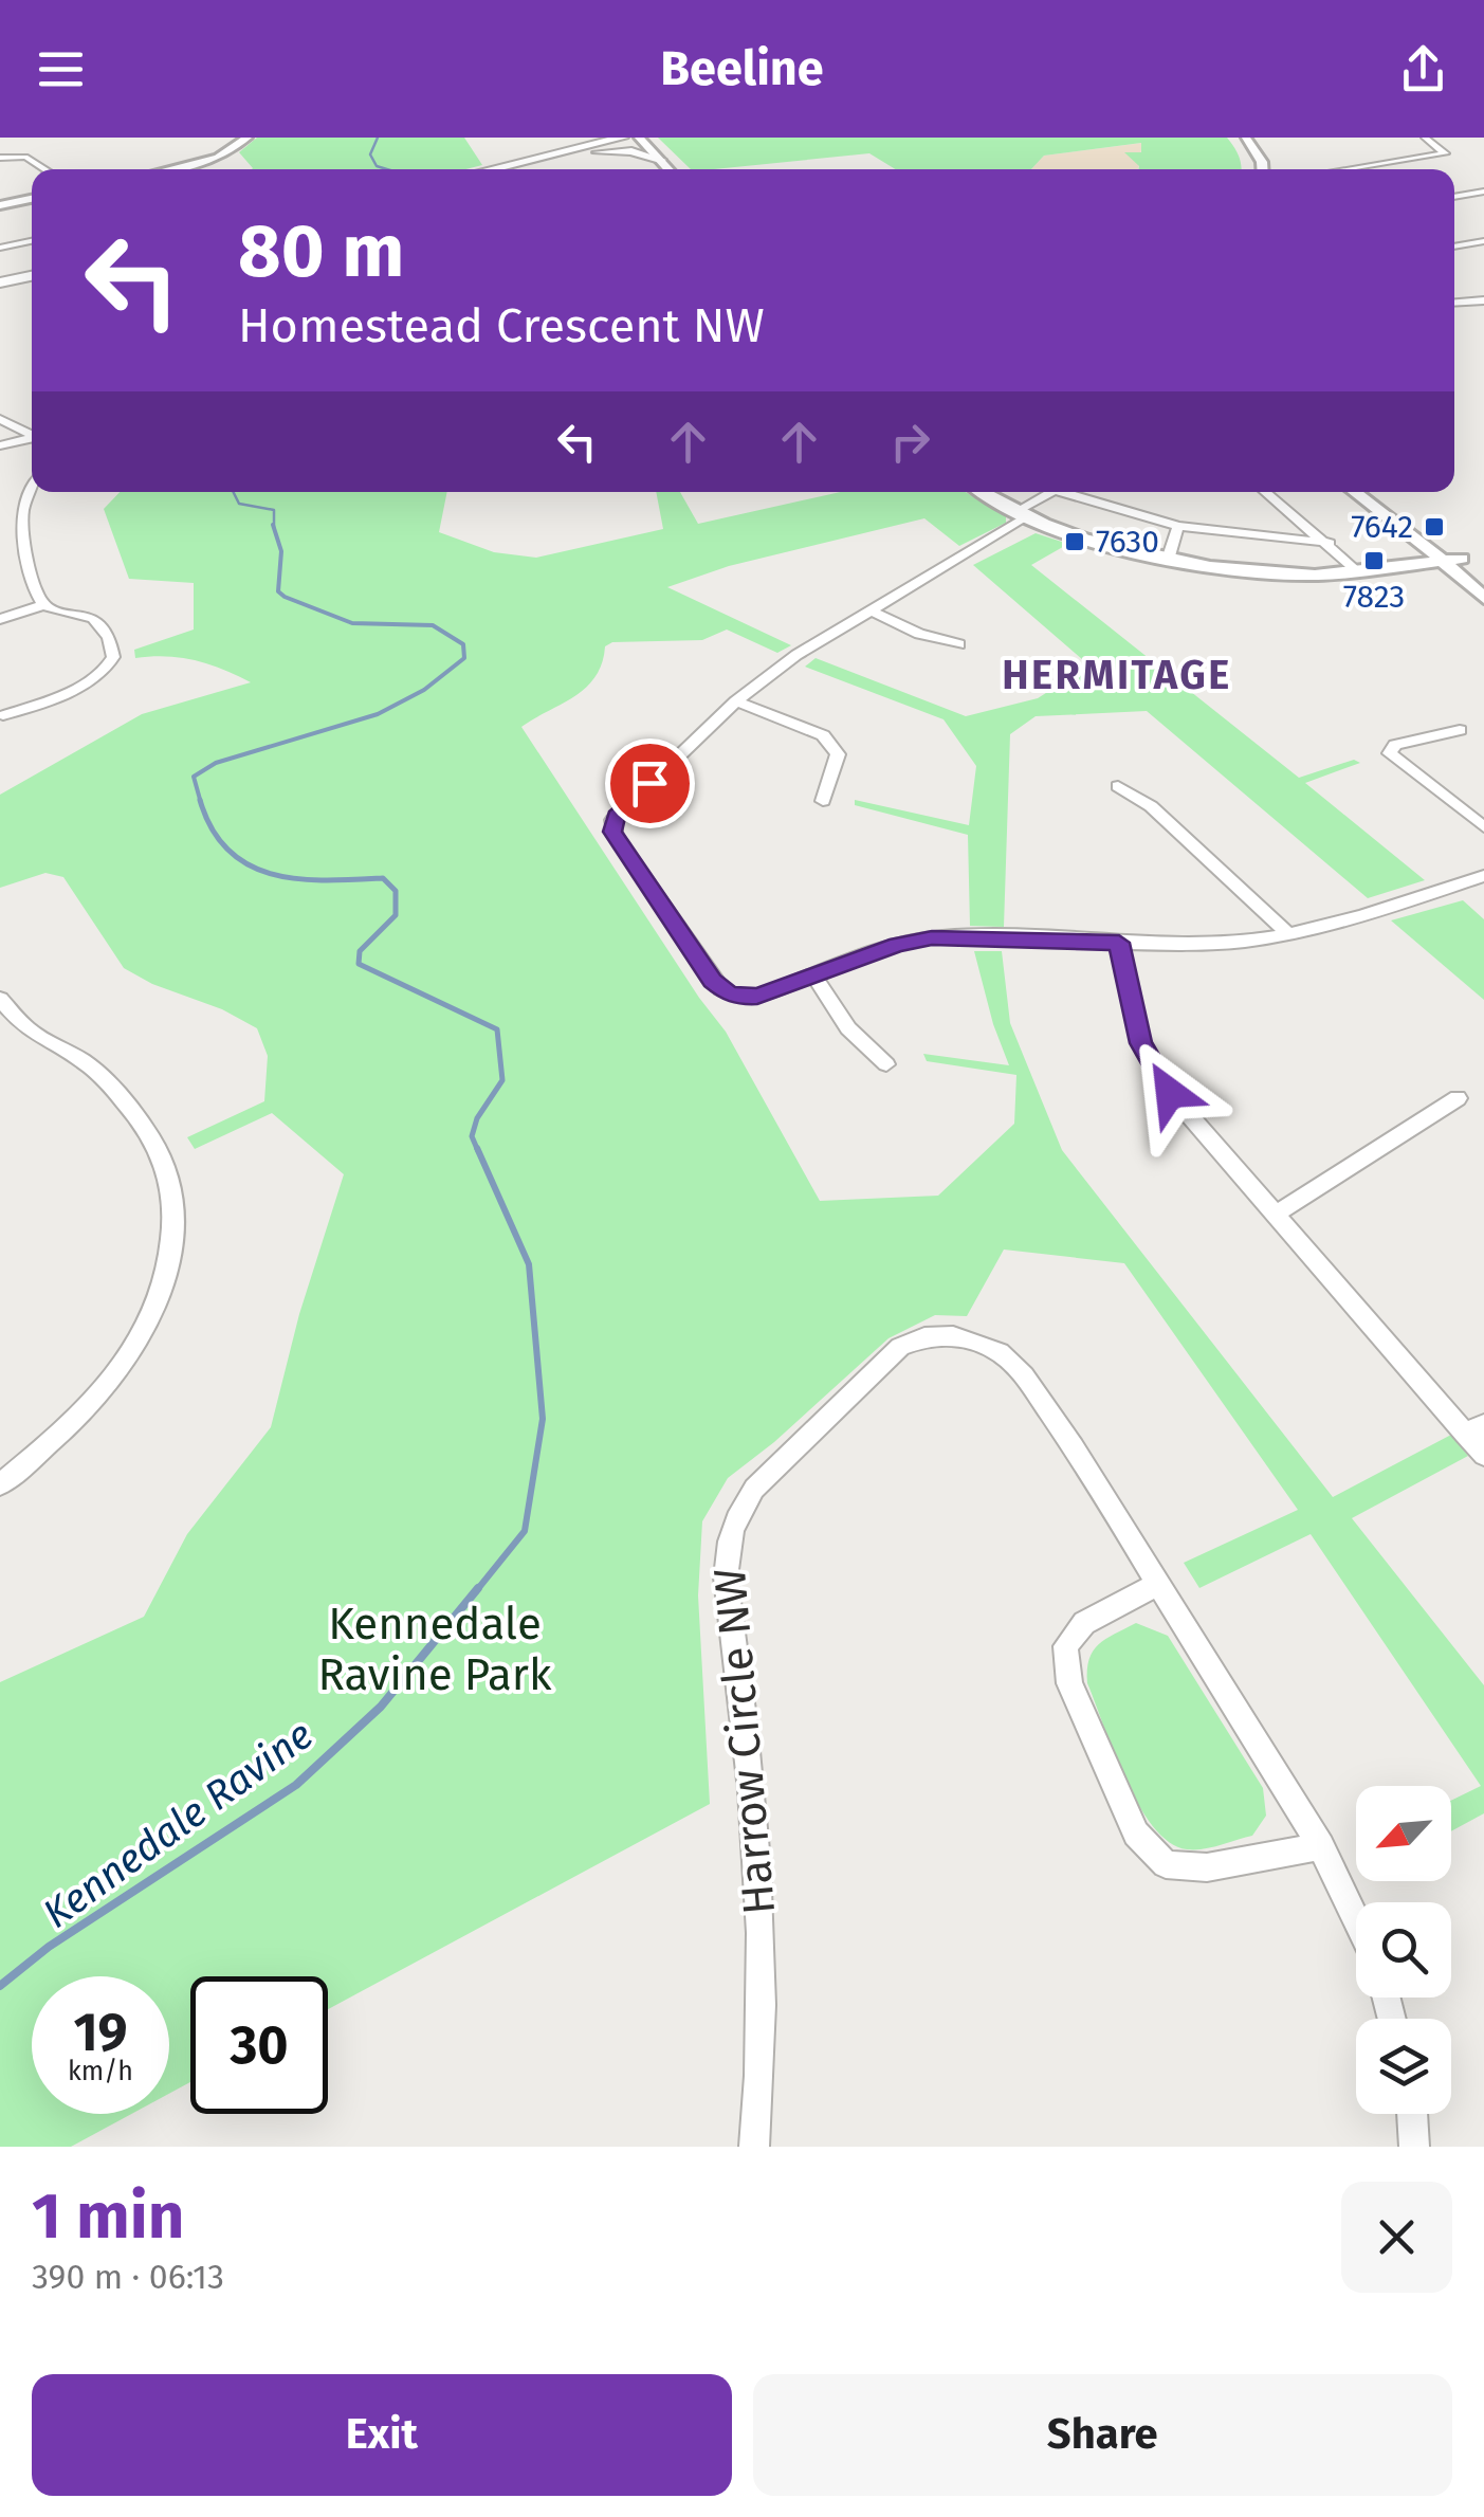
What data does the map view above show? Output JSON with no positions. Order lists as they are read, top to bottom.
{
  "streets": {
    "street": ["Harrow Circle NW"]
  },
  "districts": ["HERMITAGE"],
  "water": ["Kennedale Ravine"],
  "parks": ["Kennedale Ravine Park"],
  "places": {
    "transit": ["7642", "7630", "7823"]
  },
  "north": "bottom left",
  "page": {
    "header": "Beeline",
    "turn": ["80 m", "Homestead Crescent NW"],
    "speed": "19 km/h",
    "limit": "30",
    "heading": ["1 min", "390 m · 06:13"],
    "buttons": ["Exit", "Share"]
  }
}
